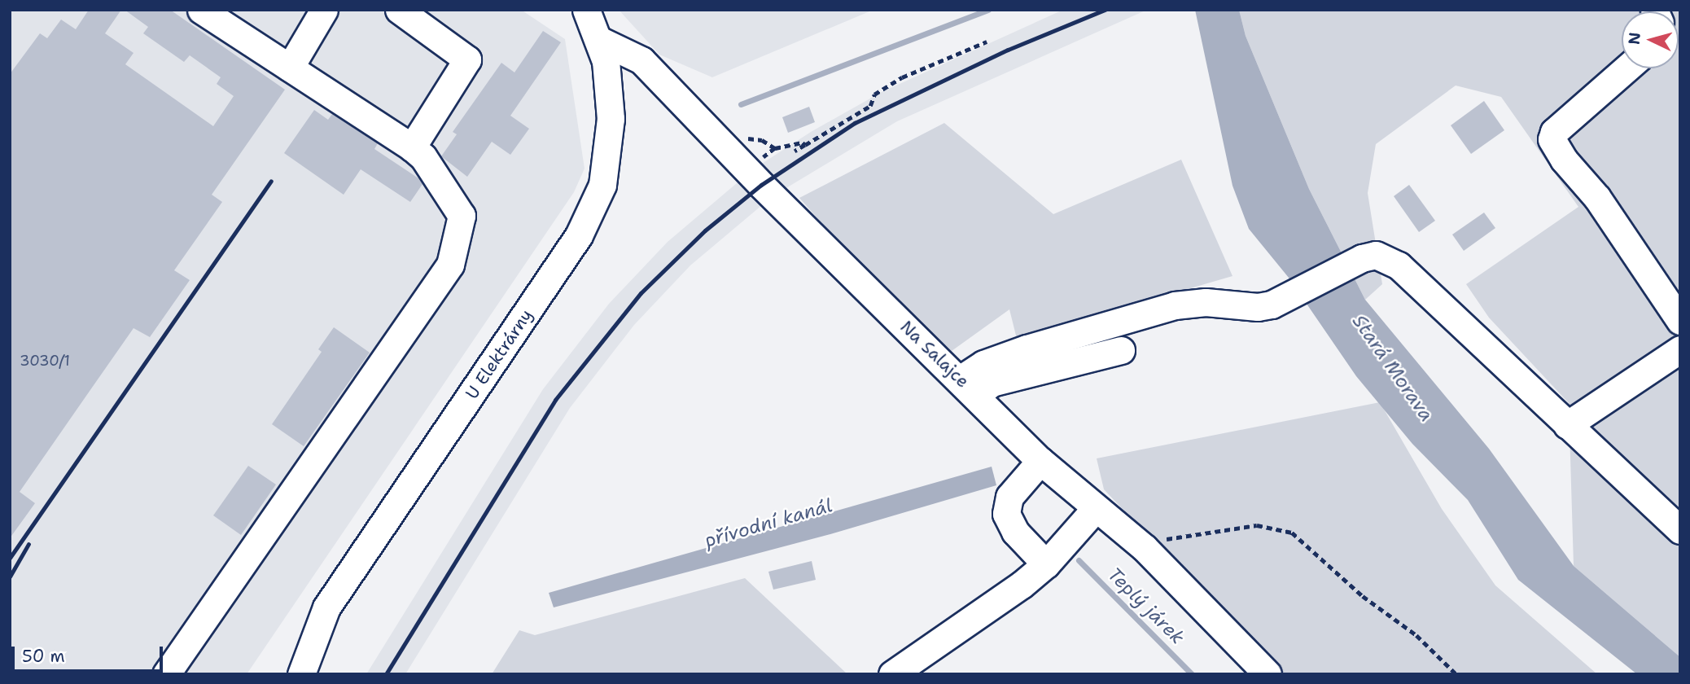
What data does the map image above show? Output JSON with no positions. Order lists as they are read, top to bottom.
{
  "streets": {
    "street": ["U Elektrárny", "Na Salajce"]
  },
  "crossings": [
    ["U Elektrárny", "Na Salajce"]
  ],
  "water": ["Stará Morava", "přívodní kanál", "Teplý járek"],
  "house_numbers": ["3030/1"],
  "scale_bar": "50 m",
  "north": "left"
}
